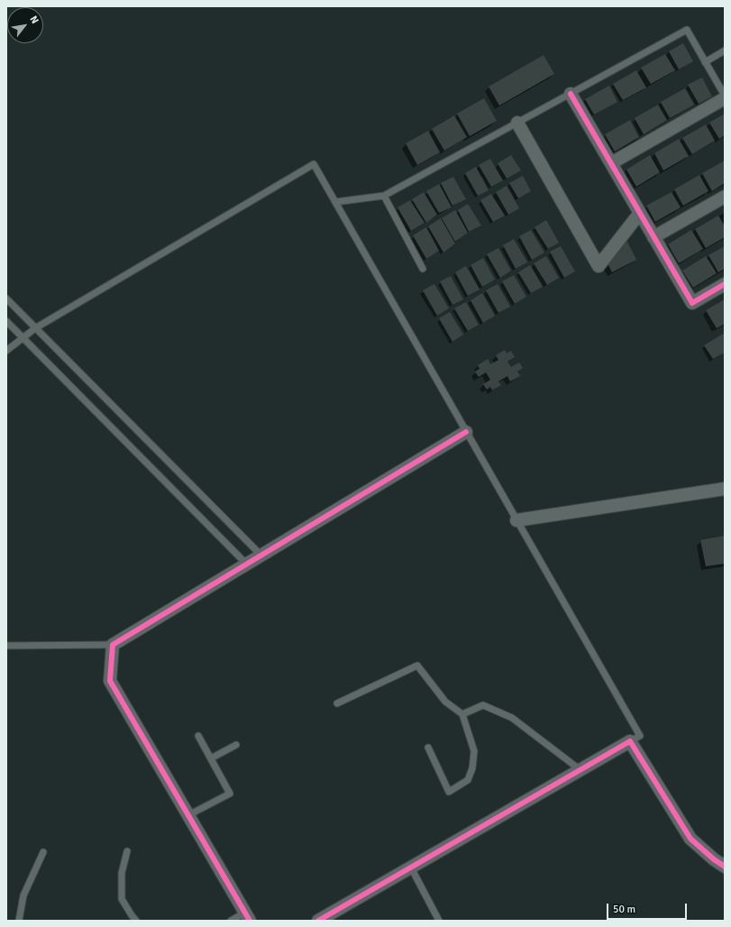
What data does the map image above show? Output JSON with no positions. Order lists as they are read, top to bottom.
{
  "scale_bar": "50 m",
  "north": "top right"
}
